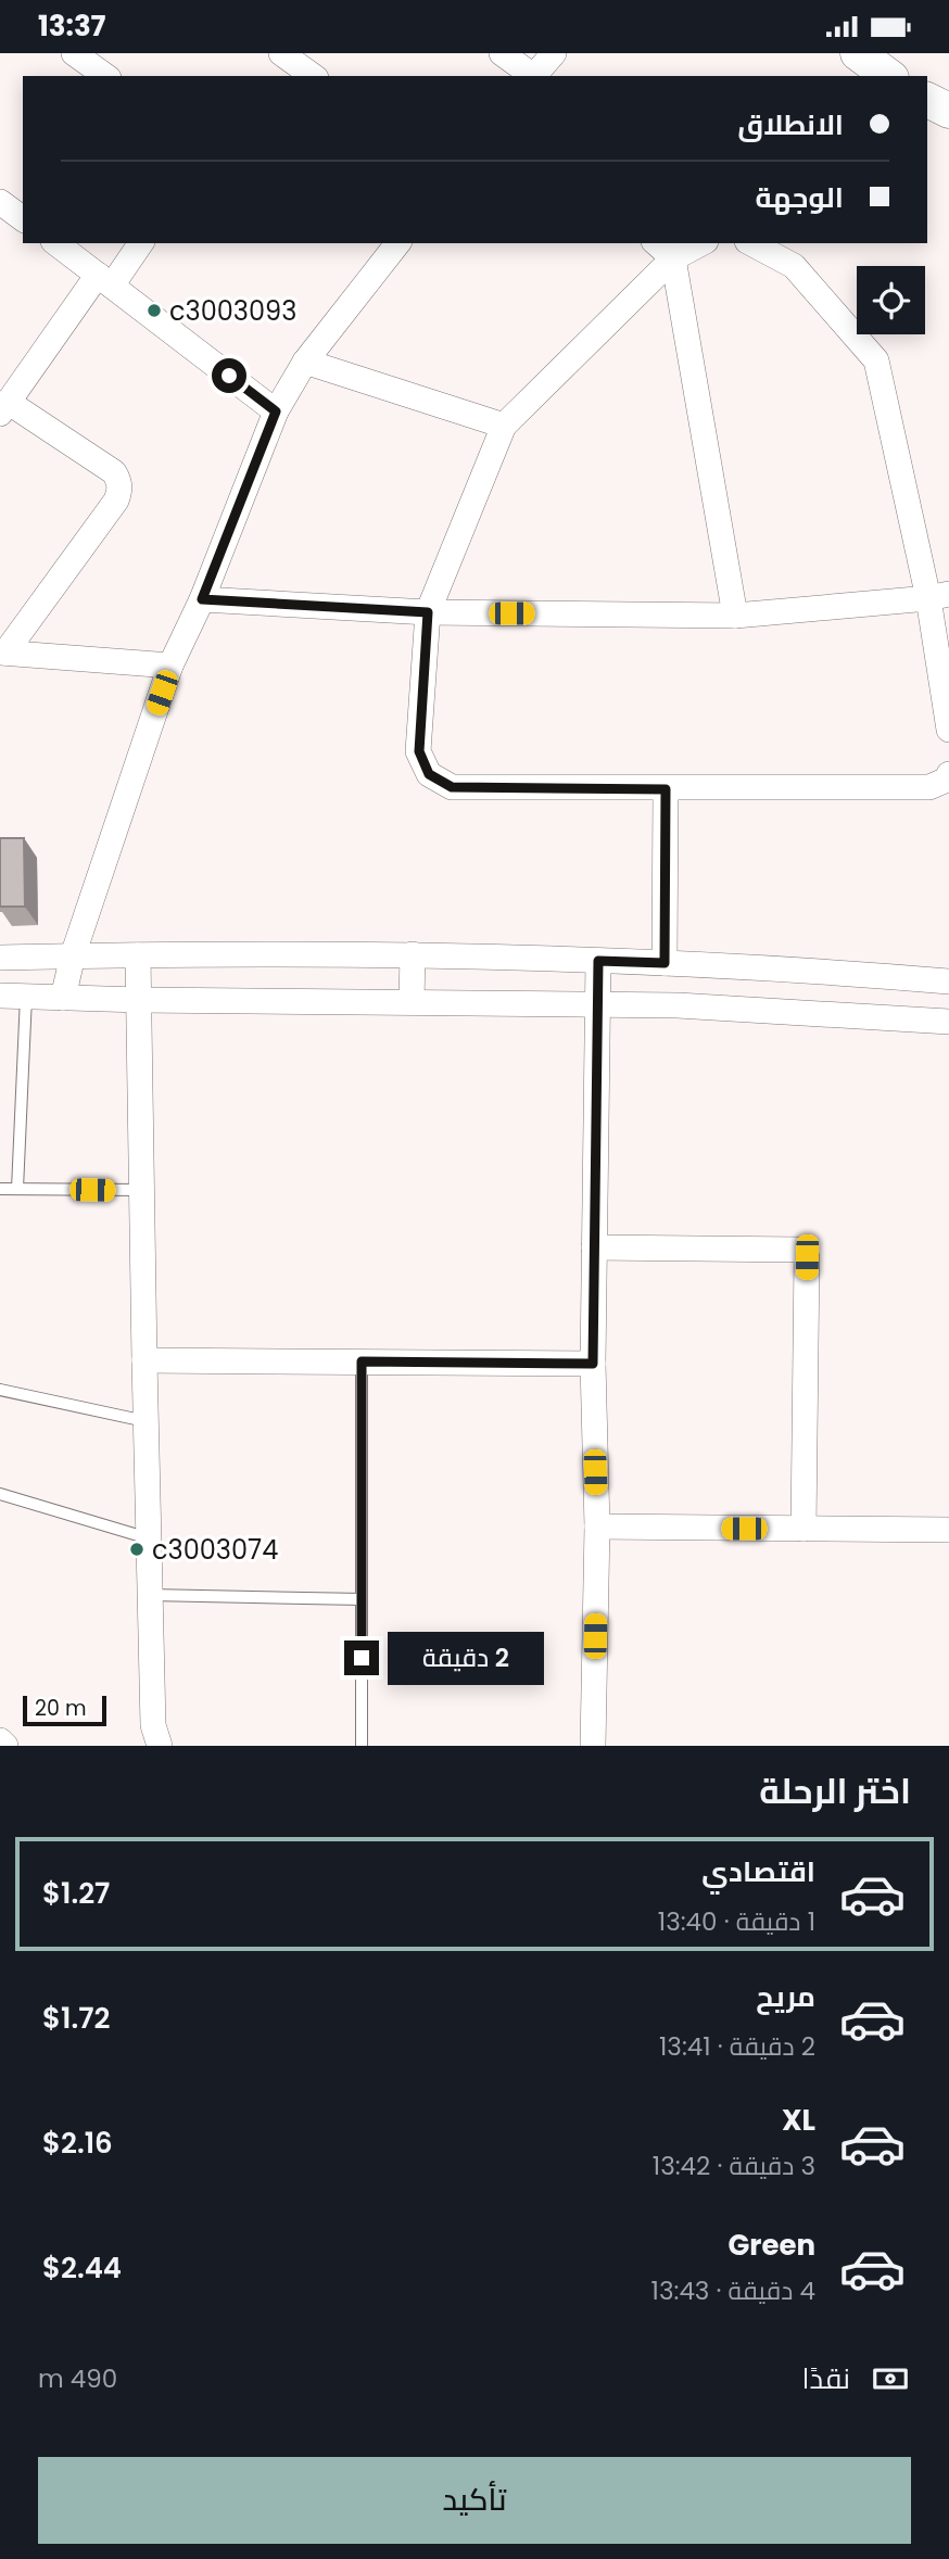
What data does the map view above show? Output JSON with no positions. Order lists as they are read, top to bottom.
{
  "places": ["c3003093", "c3003074"],
  "scale_bar": "20 m",
  "page": {
    "status": "13:37",
    "banner": ["الانطلاق", "الوجهة"],
    "bubble": "2 دقيقة",
    "scale": "20 m",
    "heading": "اختر الرحلة",
    "list": [
      {
        "name": "اقتصادي",
        "note": "1 دقيقة · 13:40",
        "value": "$1.27"
      },
      {
        "name": "مريح",
        "note": "2 دقيقة · 13:41",
        "value": "$1.72"
      },
      {
        "name": "XL",
        "note": "3 دقيقة · 13:42",
        "value": "$2.16"
      },
      {
        "name": "Green",
        "note": "4 دقيقة · 13:43",
        "value": "$2.44"
      }
    ],
    "pay": ["نقدًا", "490 m"],
    "buttons": "تأكيد"
  }
}
